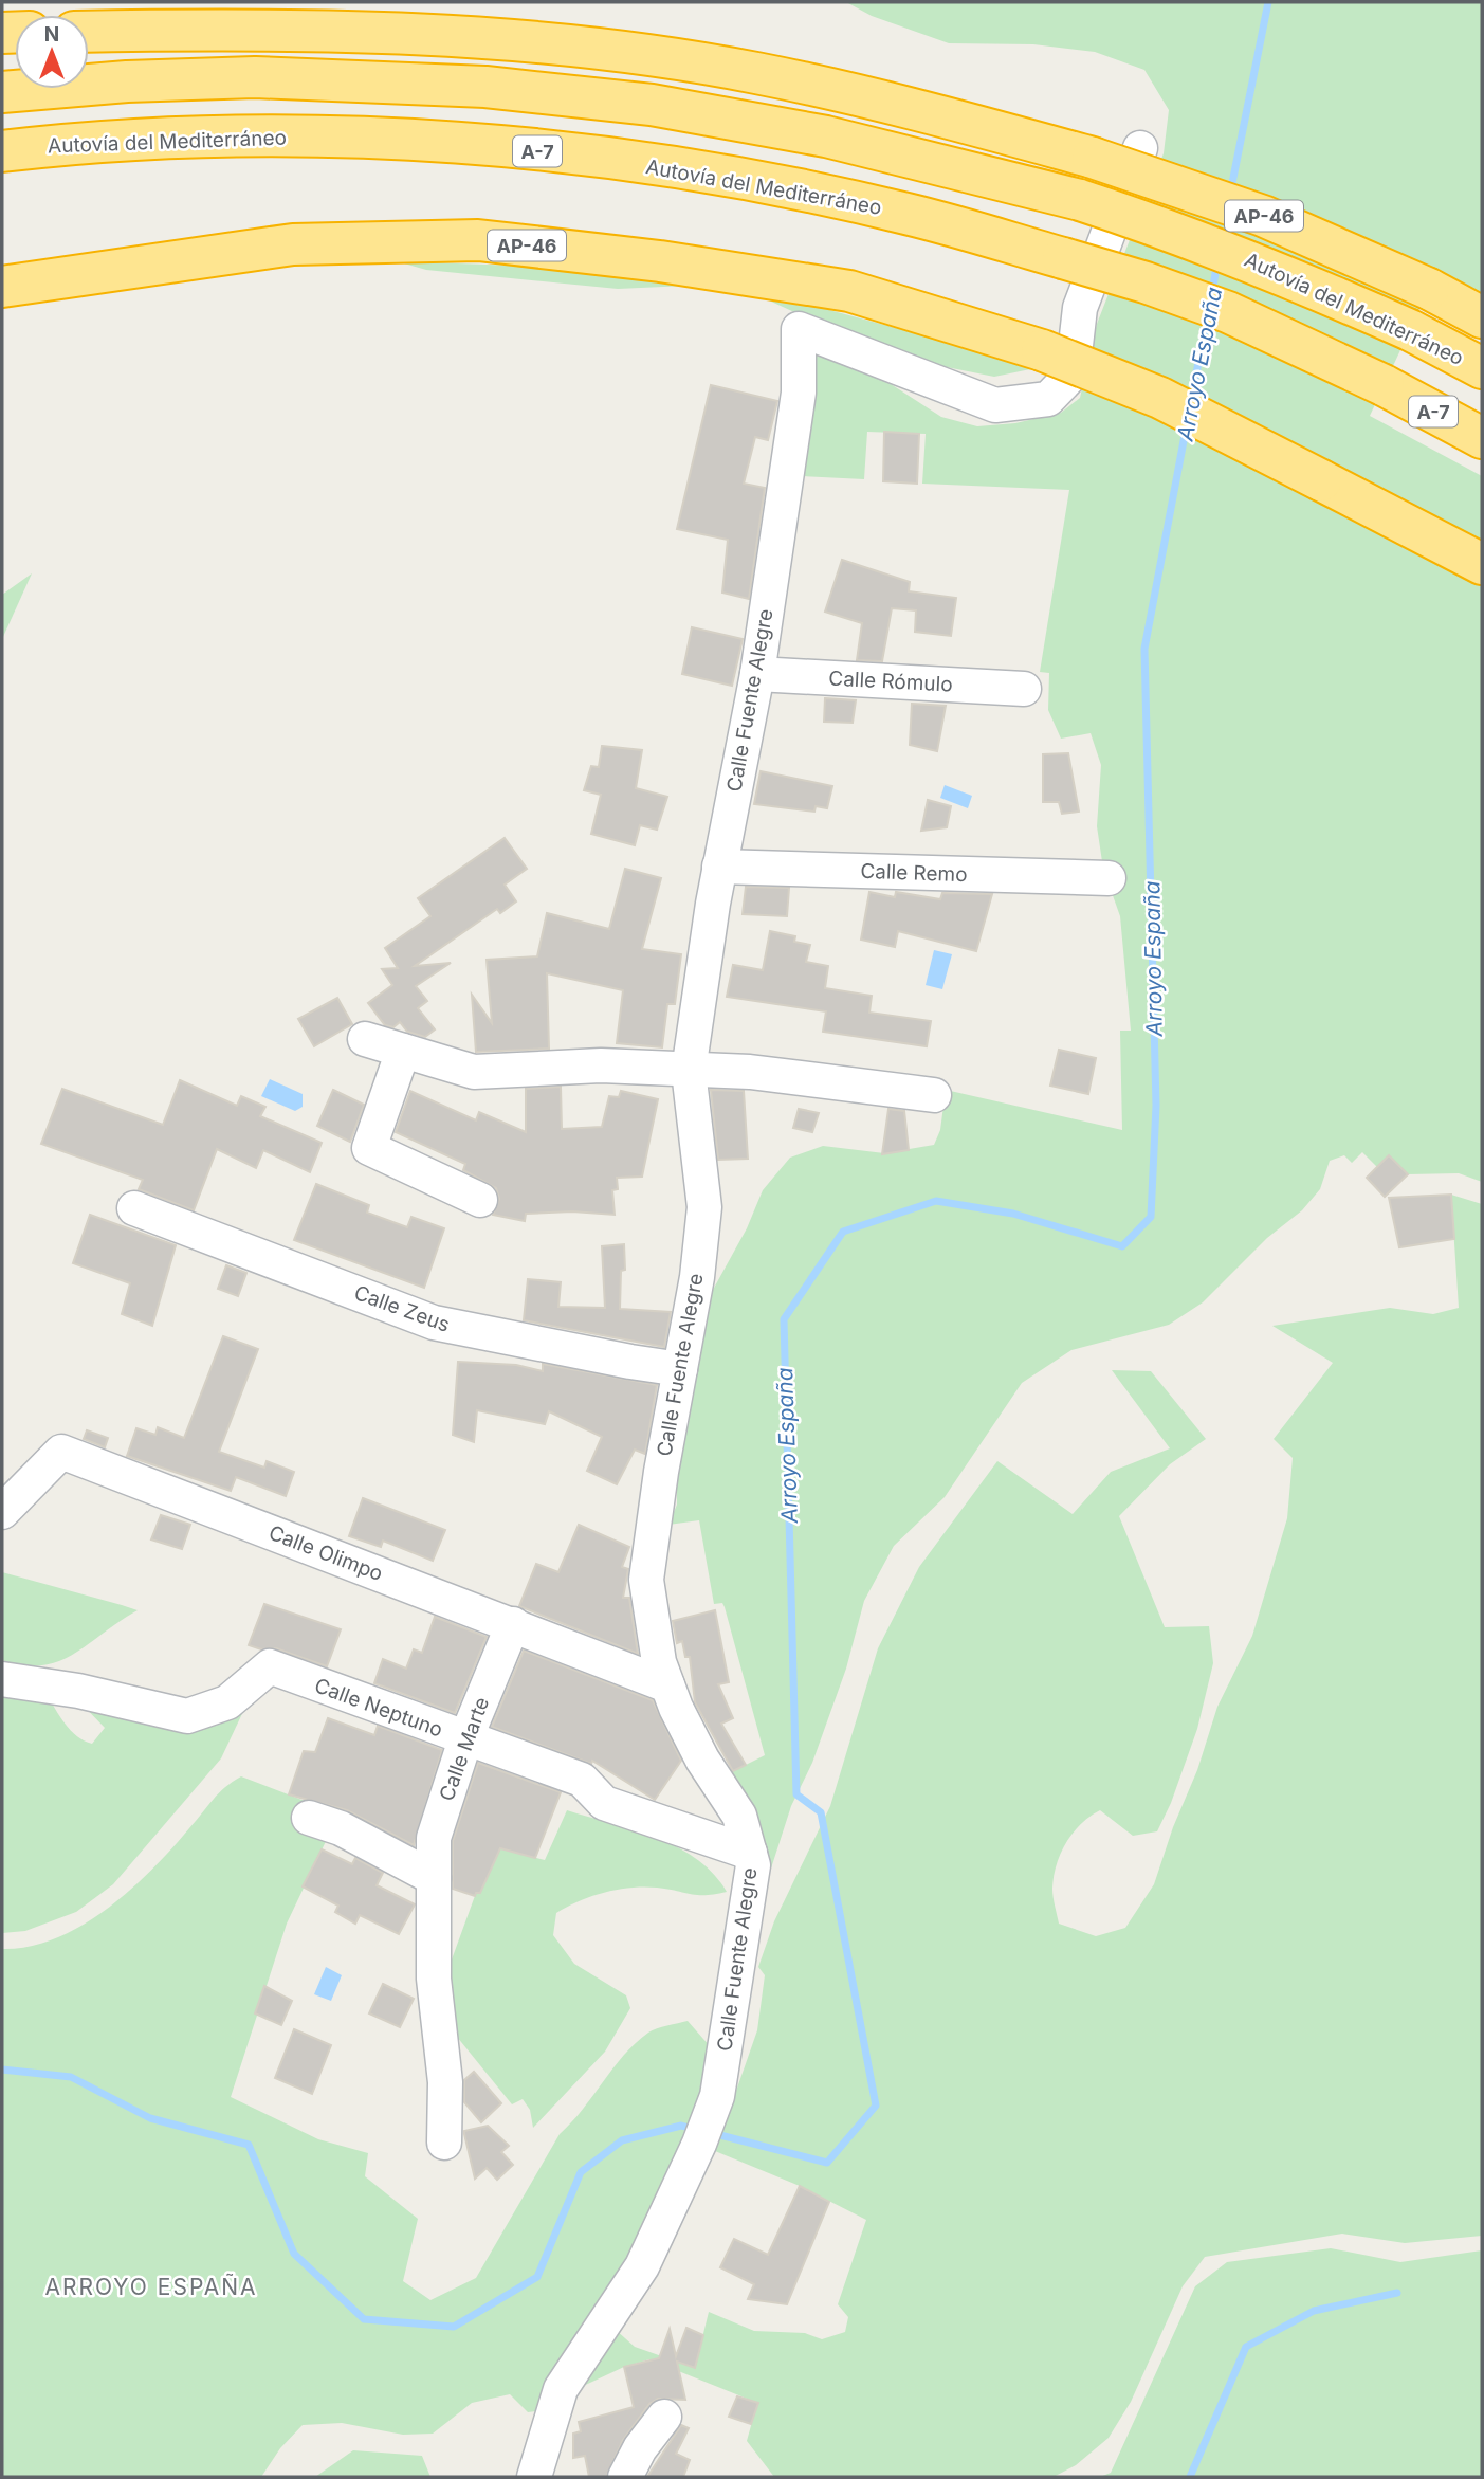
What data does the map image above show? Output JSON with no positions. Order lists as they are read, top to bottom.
{
  "streets": {
    "highway": ["Autovía del Mediterráneo", "A-7", "AP-46"],
    "street": [
      "Calle Rómulo",
      "Calle Fuente Alegre",
      "Calle Remo",
      "Calle Zeus",
      "Calle Olimpo",
      "Calle Neptuno",
      "Calle Marte"
    ]
  },
  "crossings": [
    ["Calle Rómulo", "Calle Fuente Alegre"],
    ["Calle Fuente Alegre", "Calle Remo"],
    ["Calle Fuente Alegre", "Calle Zeus"],
    ["Calle Fuente Alegre", "Calle Olimpo"],
    ["Calle Fuente Alegre", "Calle Neptuno"],
    ["Calle Olimpo", "Calle Marte"],
    ["Calle Neptuno", "Calle Marte"]
  ],
  "districts": ["ARROYO ESPAÑA"],
  "water": ["Arroyo España"],
  "north": "top"
}
